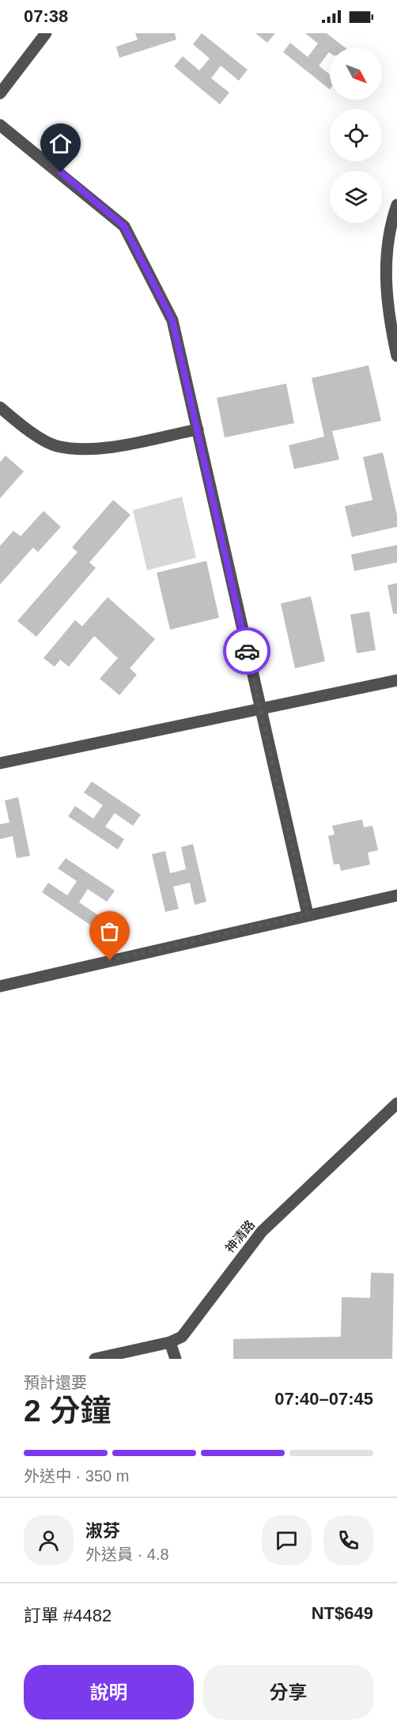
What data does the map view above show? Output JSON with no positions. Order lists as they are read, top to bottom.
{
  "streets": {
    "street": ["神清路"]
  },
  "north": "bottom right",
  "page": {
    "status": "07:38",
    "heading": ["2 分鐘", "預計還要", "07:40–07:45"],
    "panel": [
      "淑芬",
      "外送員 · 4.8",
      "訂單 #4482",
      "NT$649"
    ],
    "bar": "外送中 · 350 m",
    "buttons": ["說明", "分享"]
  }
}
